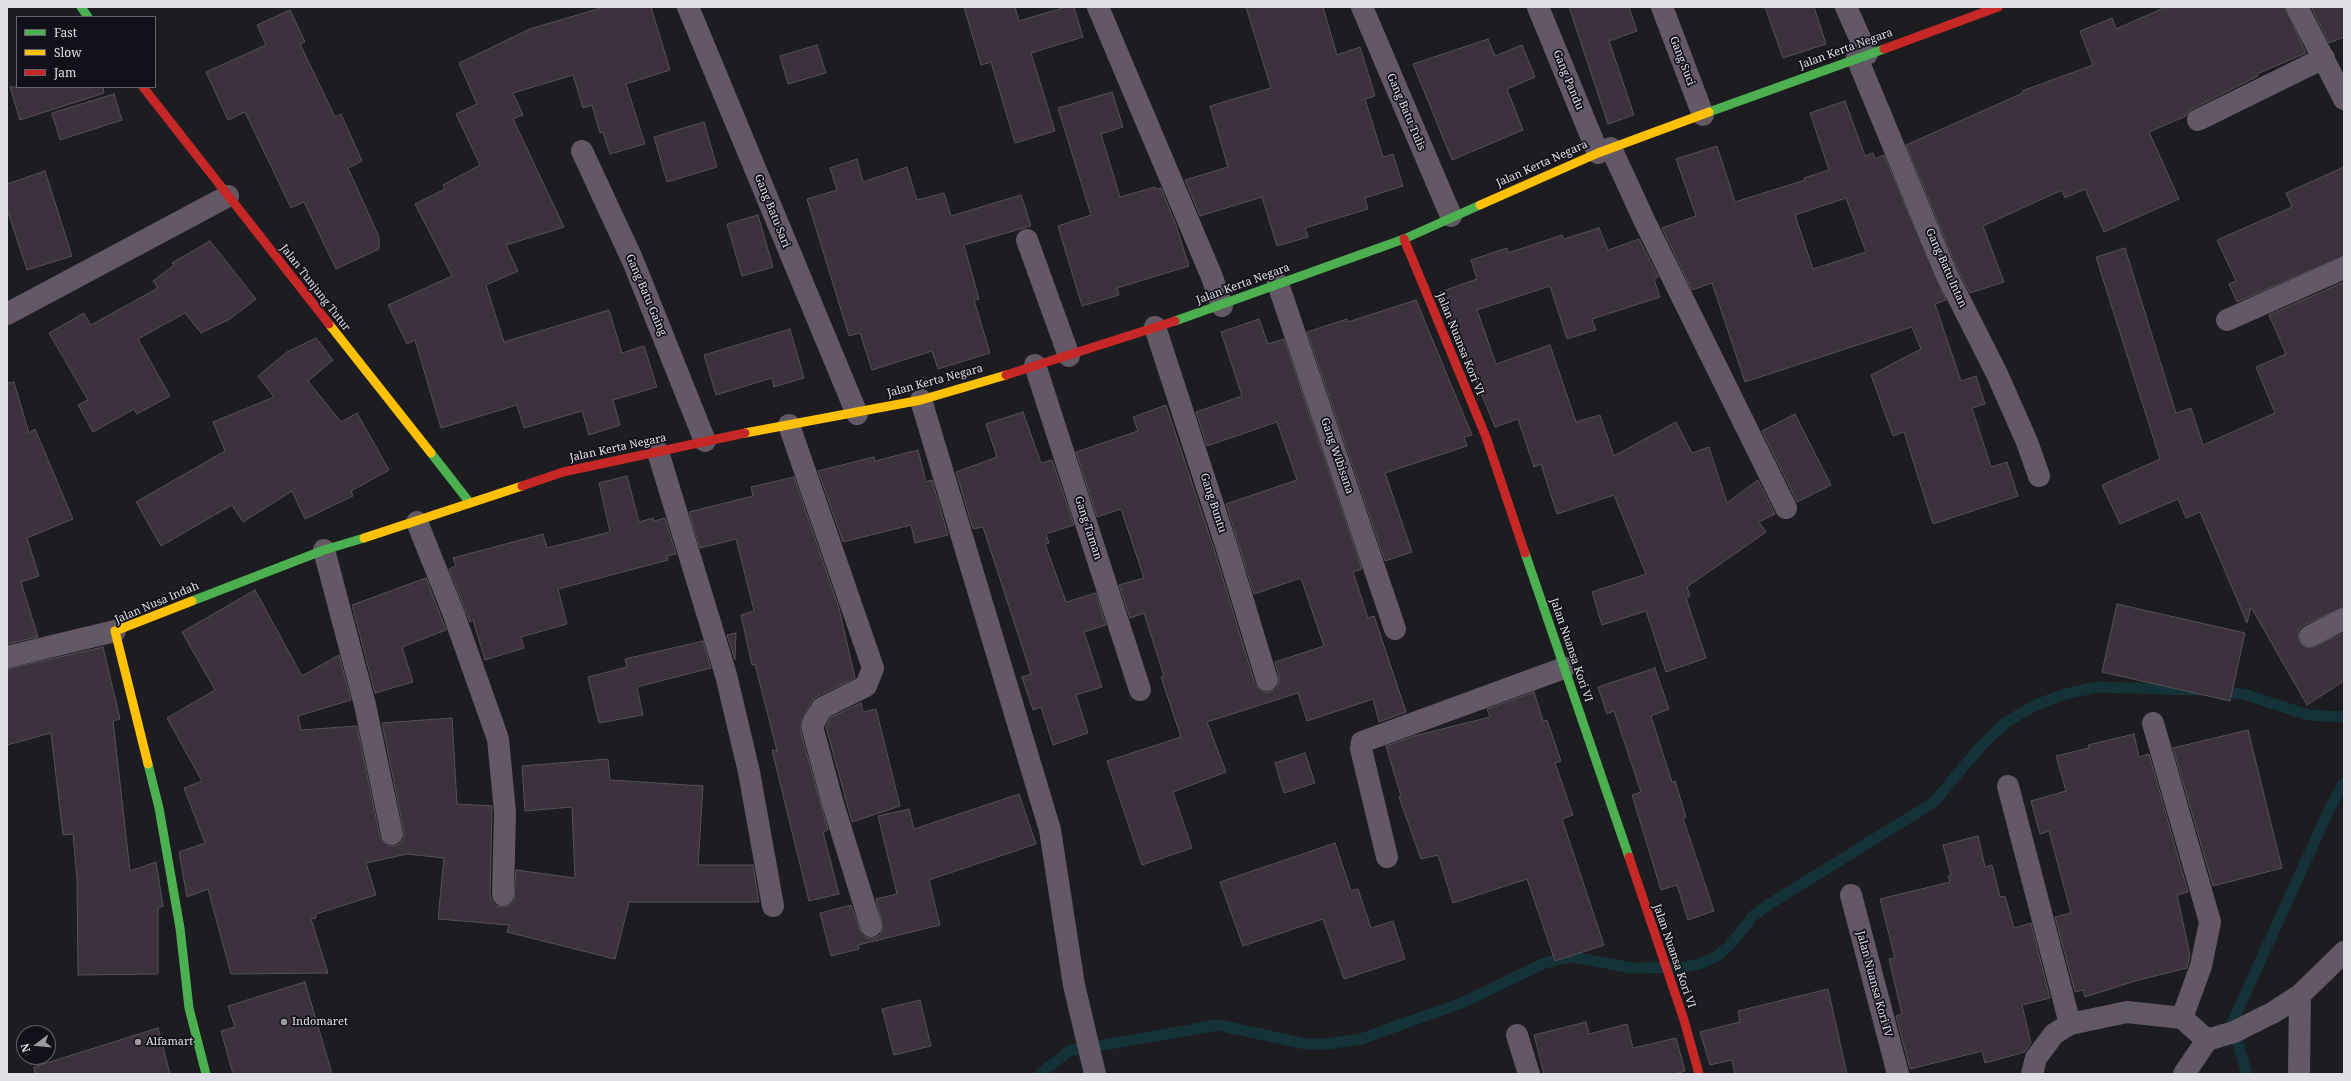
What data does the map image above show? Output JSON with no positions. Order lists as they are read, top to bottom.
{
  "streets": {
    "street": [
      "Jalan Kerta Negara",
      "Gang Suci",
      "Gang Pandu",
      "Gang Batu Tulis",
      "Gang Batu Sari",
      "Gang Batu Intan",
      "Jalan Tunjung Tutur",
      "Gang Batu Gaing",
      "Jalan Nuansa Kori VI",
      "Gang Wibisana",
      "Gang Buntu",
      "Gang Taman",
      "Jalan Nusa Indah",
      "Jalan Nuansa Kori IV"
    ]
  },
  "crossings": [
    ["Jalan Kerta Negara", "Gang Suci"],
    ["Jalan Kerta Negara", "Gang Pandu"],
    ["Jalan Kerta Negara", "Gang Batu Tulis"],
    ["Jalan Kerta Negara", "Gang Batu Sari"],
    ["Jalan Kerta Negara", "Gang Batu Intan"],
    ["Jalan Kerta Negara", "Jalan Tunjung Tutur"],
    ["Jalan Kerta Negara", "Gang Batu Gaing"],
    ["Jalan Kerta Negara", "Jalan Nuansa Kori VI"],
    ["Jalan Kerta Negara", "Gang Wibisana"],
    ["Jalan Kerta Negara", "Gang Buntu"],
    ["Jalan Kerta Negara", "Gang Taman"],
    ["Jalan Kerta Negara", "Jalan Nusa Indah"],
    ["Jalan Tunjung Tutur", "Jalan Nusa Indah"]
  ],
  "places": ["Indomaret", "Alfamart"],
  "legend": ["Fast", "Slow", "Jam"],
  "north": "left"
}
